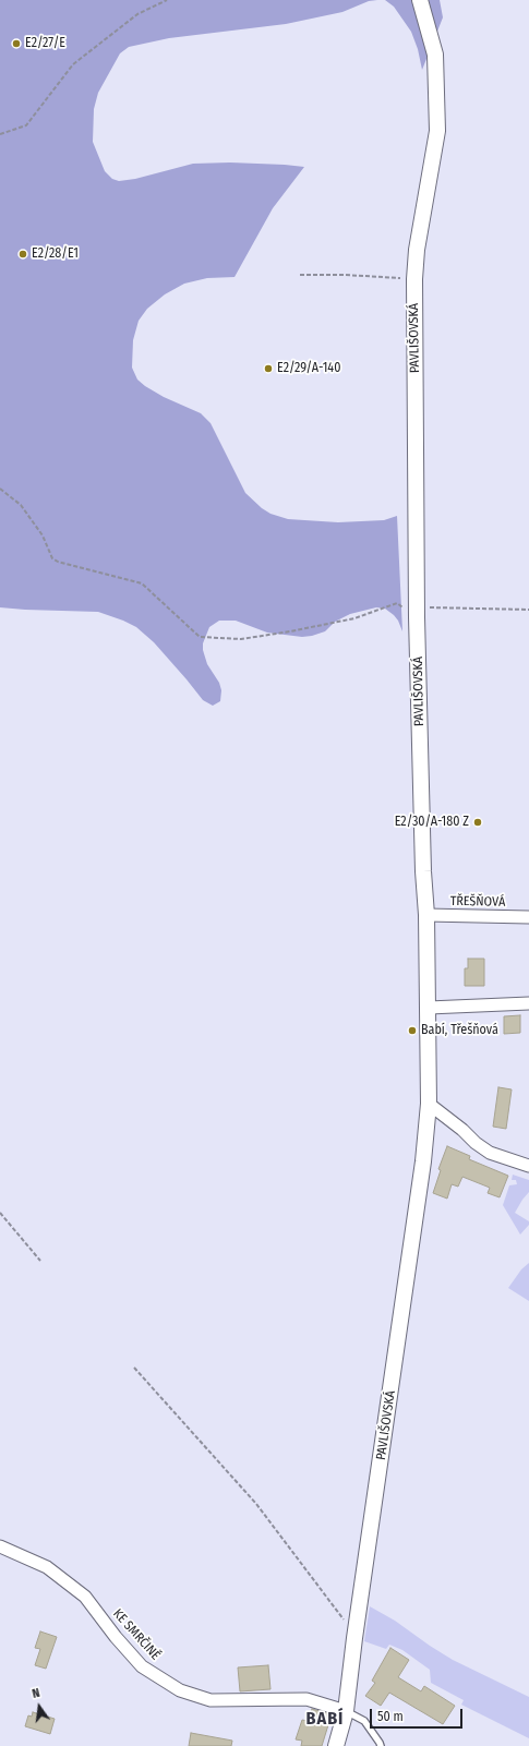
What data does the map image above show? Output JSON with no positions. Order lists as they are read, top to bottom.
{
  "streets": {
    "street": ["PAVLIŠOVSKÁ", "TŘEŠŇOVÁ", "KE SMRČINĚ"]
  },
  "crossings": [
    ["PAVLIŠOVSKÁ", "TŘEŠŇOVÁ"],
    ["PAVLIŠOVSKÁ", "KE SMRČINĚ"]
  ],
  "districts": ["BABÍ"],
  "places": [
    "E2/27/E",
    "E2/28/E1",
    "E2/29/A-140",
    "E2/30/A-180 Z",
    "Babí, Třešňová"
  ],
  "scale_bar": "50 m",
  "north": "top"
}
